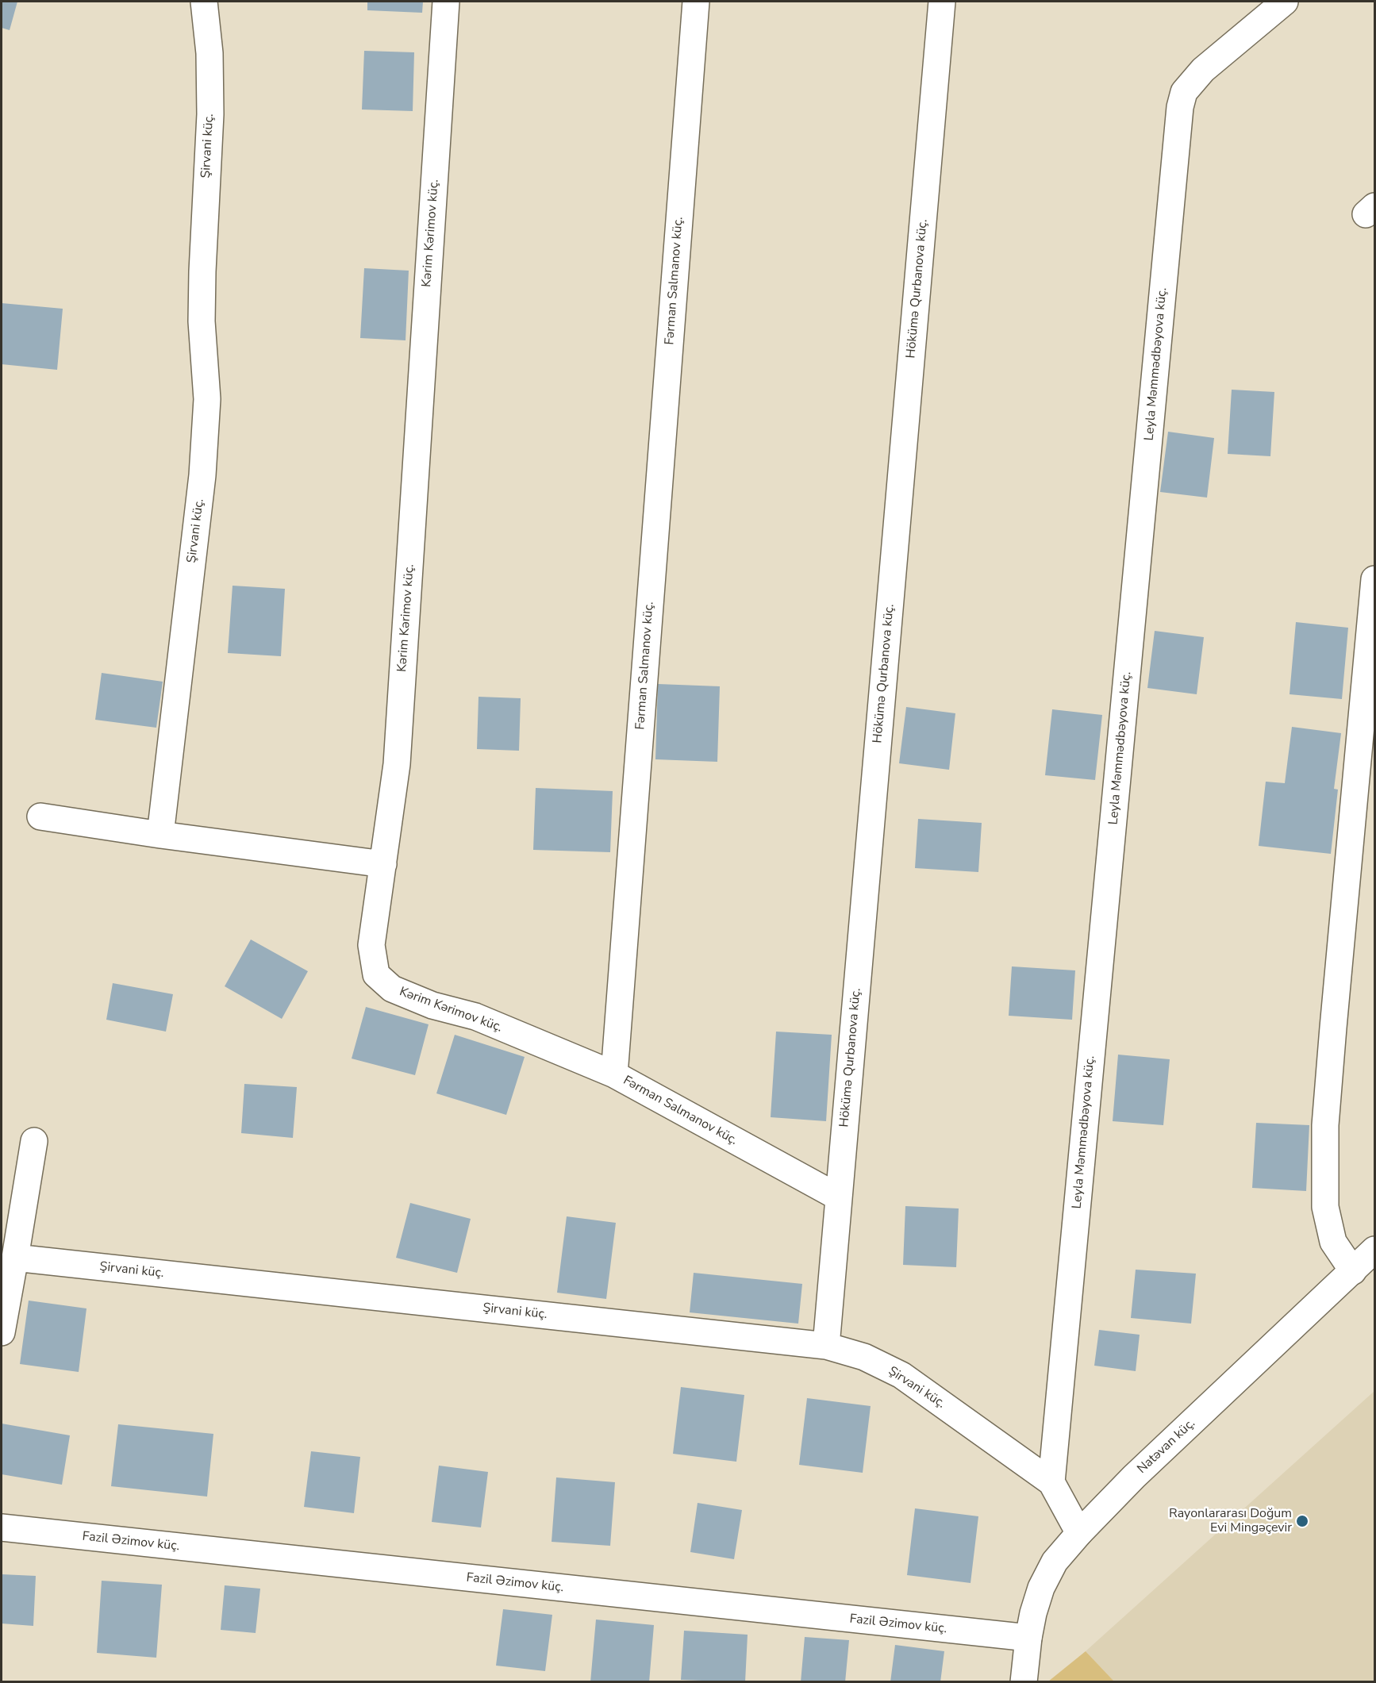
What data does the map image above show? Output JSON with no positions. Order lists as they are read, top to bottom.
{
  "streets": {
    "street": [
      "Şirvani küç.",
      "Kərim Kərimov küç.",
      "Fərman Salmanov küç.",
      "Hökümə Qurbanova küç.",
      "Leyla Məmmədbəyova küç.",
      "Natəvan küç.",
      "Fazil Əzimov küç."
    ]
  },
  "crossings": [
    ["Şirvani küç.", "Hökümə Qurbanova küç."],
    ["Şirvani küç.", "Leyla Məmmədbəyova küç."],
    ["Kərim Kərimov küç.", "Fərman Salmanov küç."],
    ["Fərman Salmanov küç.", "Hökümə Qurbanova küç."],
    ["Natəvan küç.", "Fazil Əzimov küç."]
  ],
  "places": ["Rayonlararası Doğum Evi Mingəçevir"]
}
